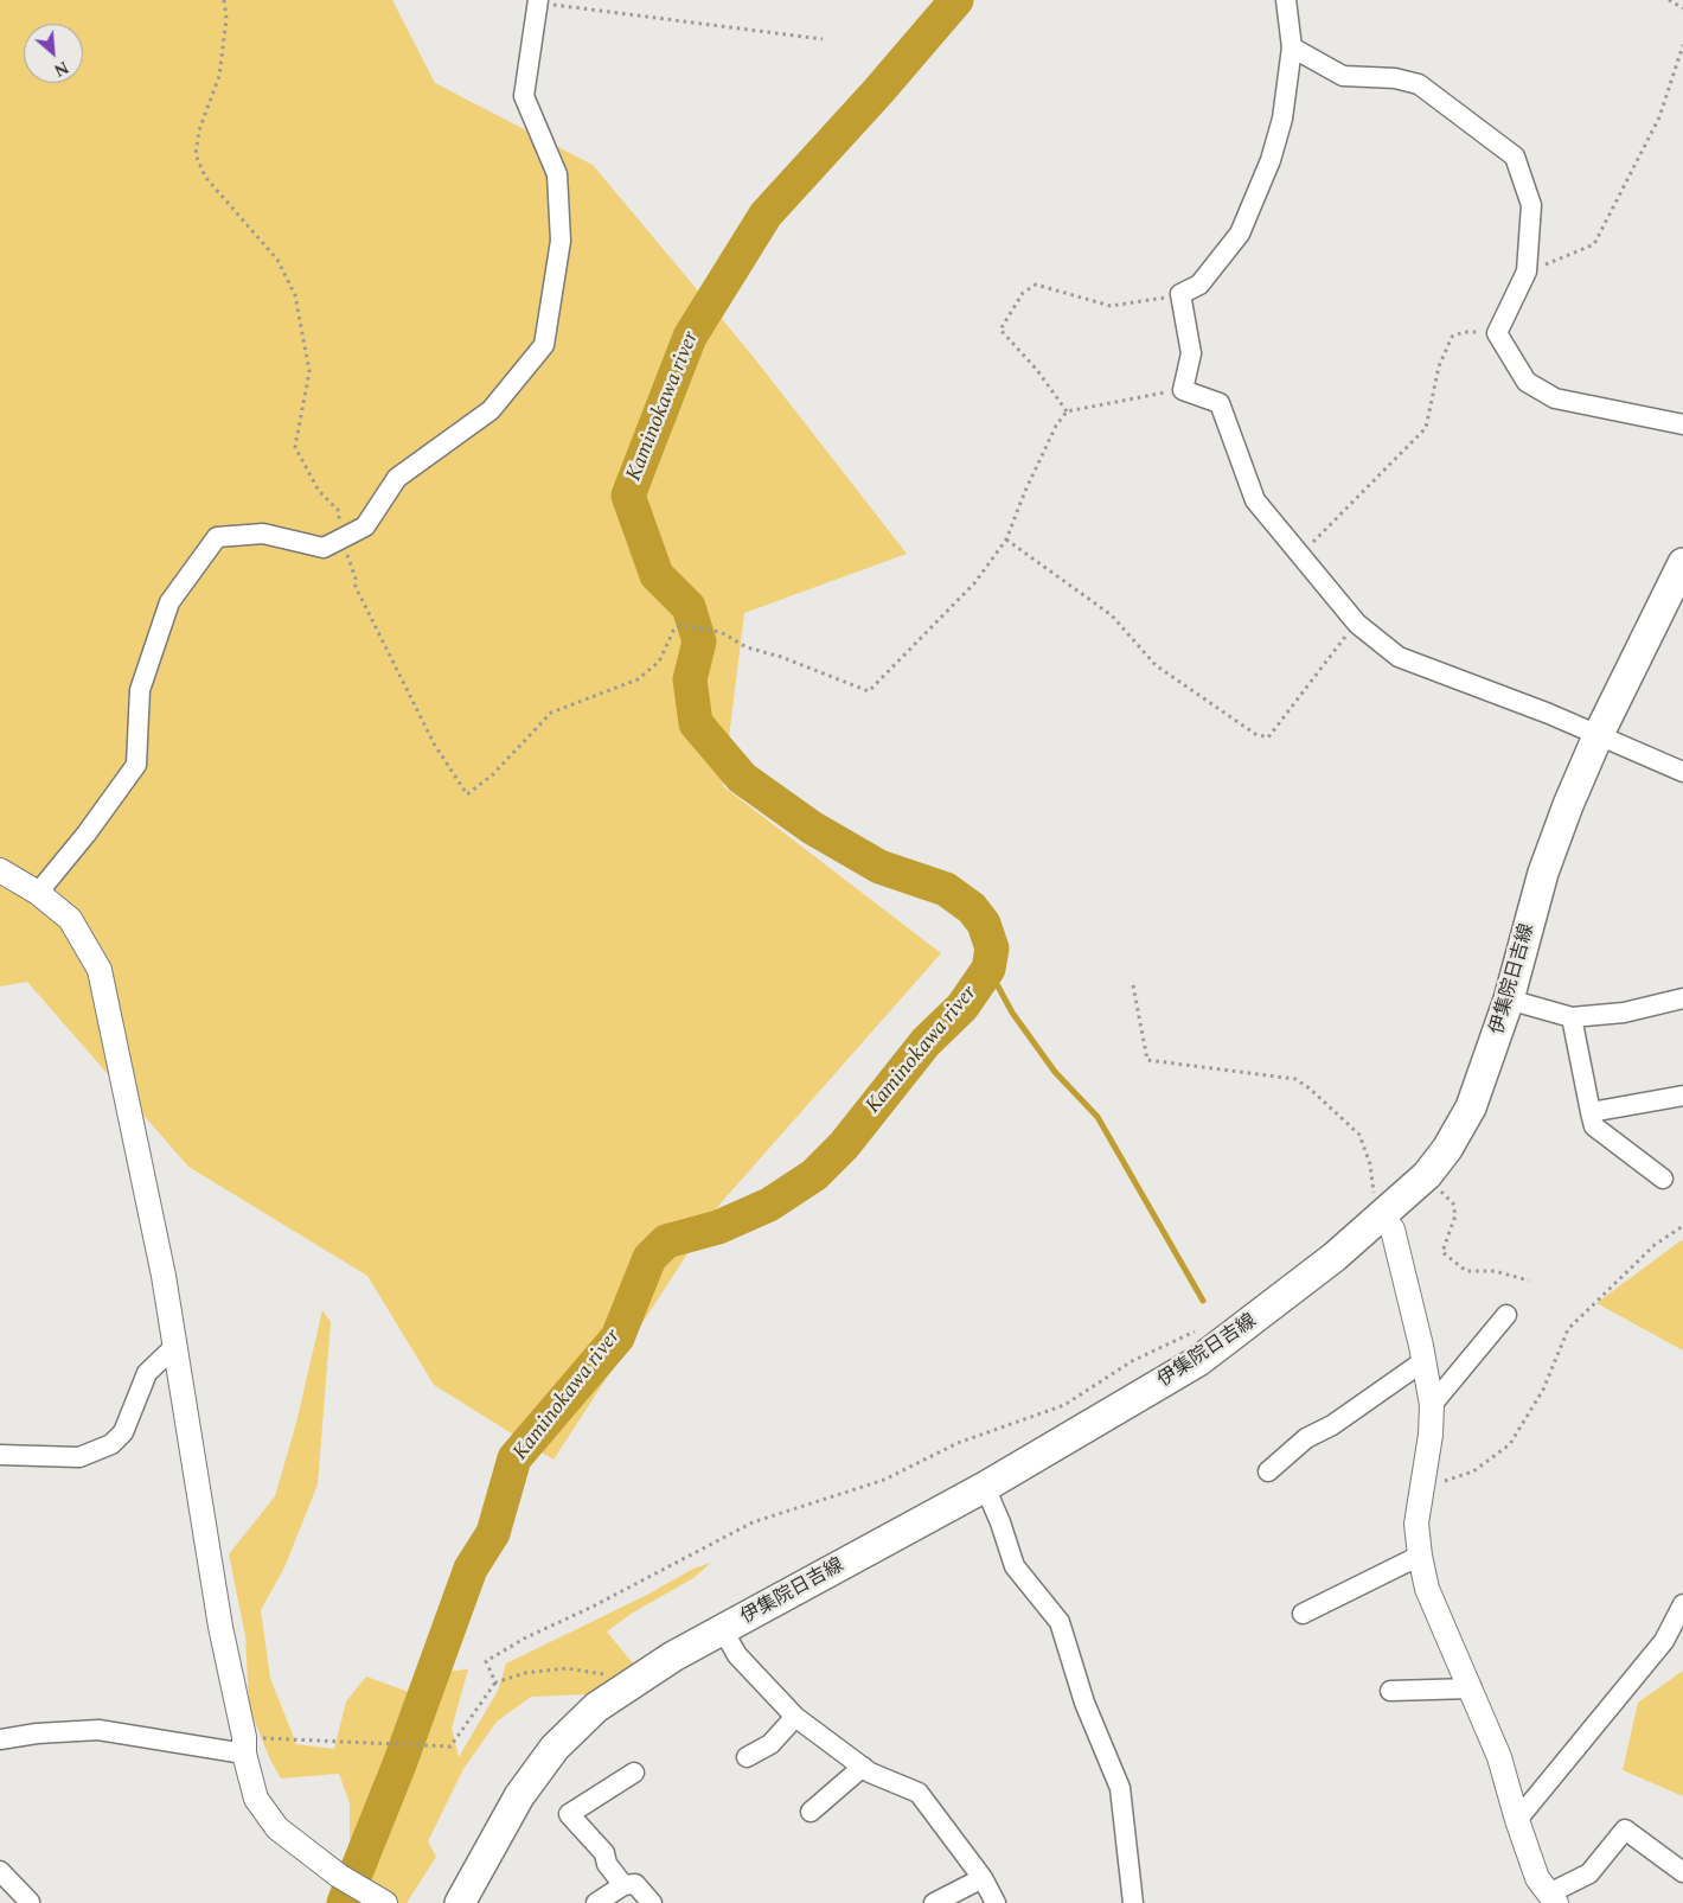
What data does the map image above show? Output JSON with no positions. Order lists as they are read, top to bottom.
{
  "streets": {
    "main road": ["伊集院日吉線"]
  },
  "water": ["Kaminokawa river"],
  "north": "bottom right"
}
